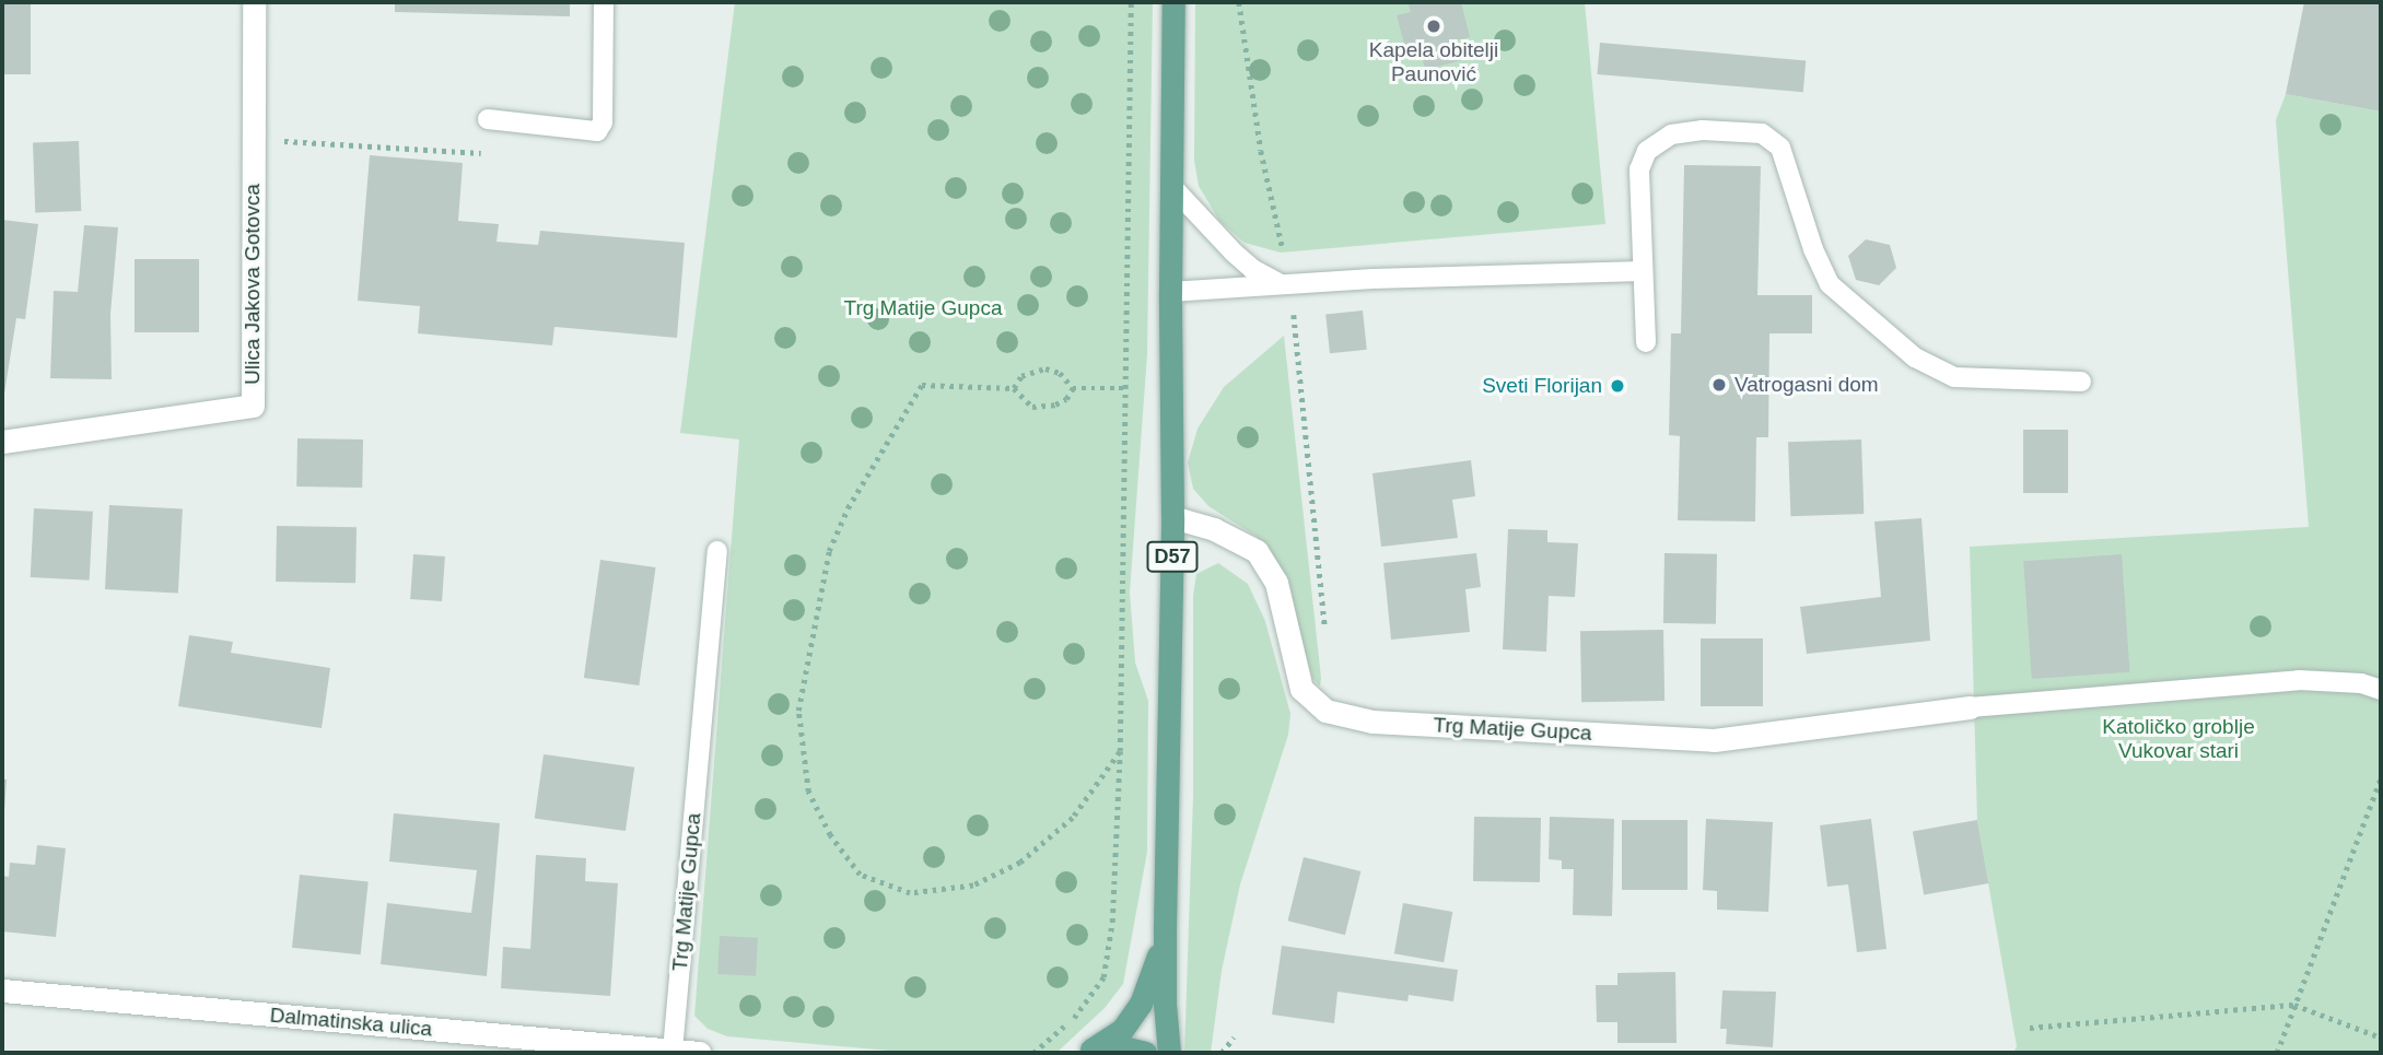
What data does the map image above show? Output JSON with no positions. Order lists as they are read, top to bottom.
{
  "streets": {
    "main road": ["D57"],
    "street": ["Ulica Jakova Gotovca", "Trg Matije Gupca", "Dalmatinska ulica"]
  },
  "crossings": [
    ["D57", "Trg Matije Gupca"],
    ["Trg Matije Gupca", "Dalmatinska ulica"]
  ],
  "parks": ["Trg Matije Gupca", "Katoličko groblje Vukovar stari"],
  "places": ["Kapela obitelji Paunović", "Vatrogasni dom", "Sveti Florijan"]
}
